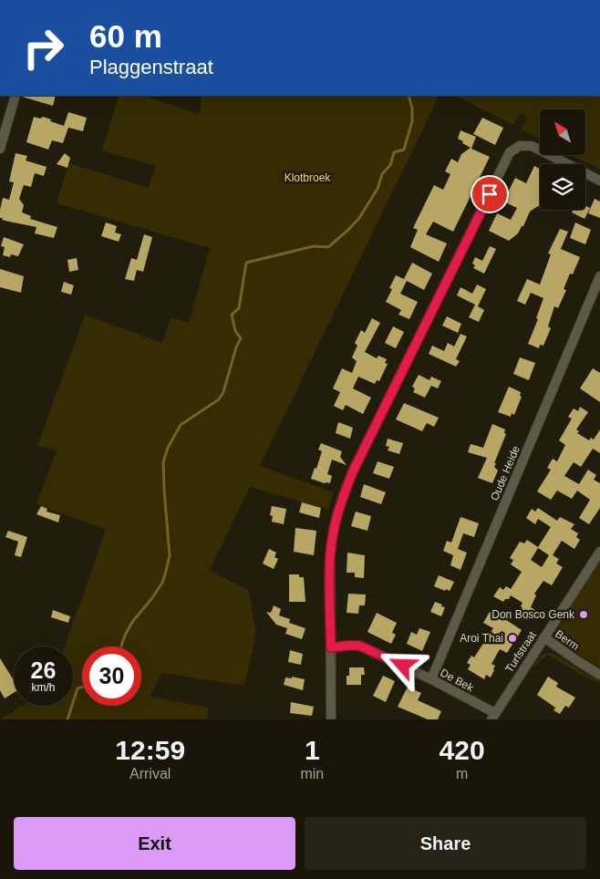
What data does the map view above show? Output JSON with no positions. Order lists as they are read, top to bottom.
{
  "streets": {
    "street": [
      "Oude Heide",
      "Berm",
      "Turfstraat",
      "De Bek"
    ]
  },
  "crossings": [
    ["Oude Heide", "De Bek"],
    ["Berm", "Turfstraat"],
    ["Turfstraat", "De Bek"]
  ],
  "parks": ["Klotbroek"],
  "places": ["Don Bosco Genk", "Aroi Thai"],
  "north": "top left",
  "page": {
    "turn": ["60 m", "Plaggenstraat"],
    "speed": "26 km/h",
    "limit": "30",
    "eta": [
      "12:59",
      "Arrival",
      "1",
      "min",
      "420",
      "m"
    ],
    "buttons": ["Exit", "Share"]
  }
}
